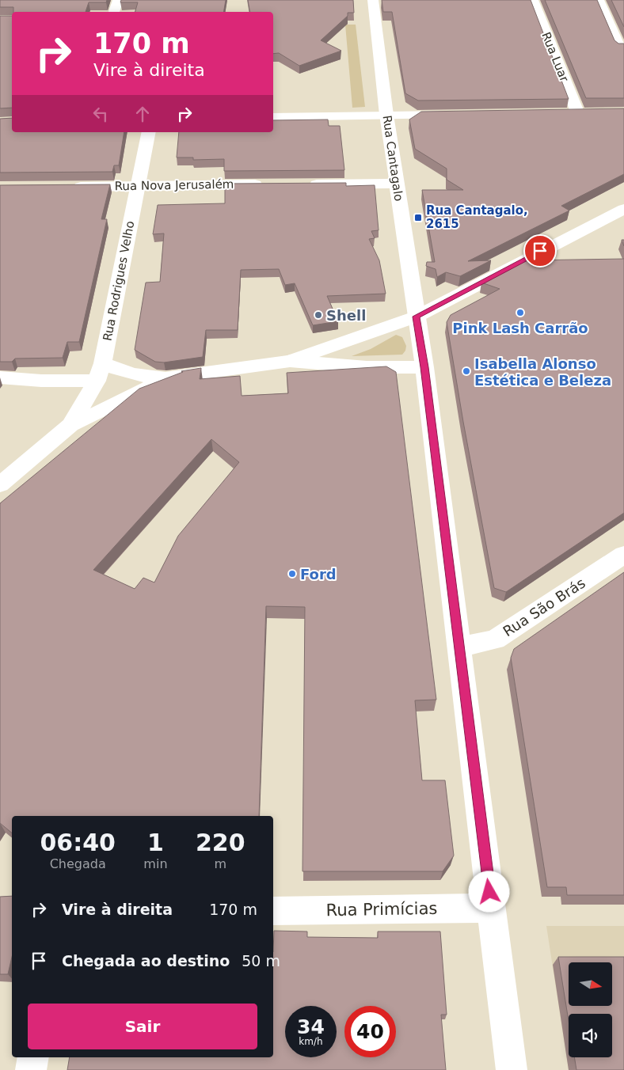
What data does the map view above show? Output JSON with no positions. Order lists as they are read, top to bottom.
{
  "streets": {
    "street": [
      "Rua Luar",
      "Rua Cantagalo",
      "Rua Nova Jerusalém",
      "Rua Rodrigues Velho",
      "Rua São Brás",
      "Rua Primícias"
    ]
  },
  "crossings": [
    ["Rua Cantagalo", "Rua São Brás"],
    ["Rua Cantagalo", "Rua Primícias"],
    ["Rua Nova Jerusalém", "Rua Rodrigues Velho"]
  ],
  "places": {
    "transit": ["Rua Cantagalo, 2615"],
    "other": [
      "Pink Lash Carrão",
      "Shell",
      "Isabella Alonso Estética e Beleza",
      "Ford"
    ]
  },
  "north": "right",
  "page": {
    "turn": ["170 m", "Vire à direita"],
    "eta": [
      "06:40",
      "Chegada",
      "1",
      "min",
      "220",
      "m"
    ],
    "list": [
      {
        "name": "Vire à direita",
        "value": "170 m"
      },
      {
        "name": "Chegada ao destino",
        "value": "50 m"
      }
    ],
    "buttons": "Sair",
    "speed": "34 km/h",
    "limit": "40"
  }
}
